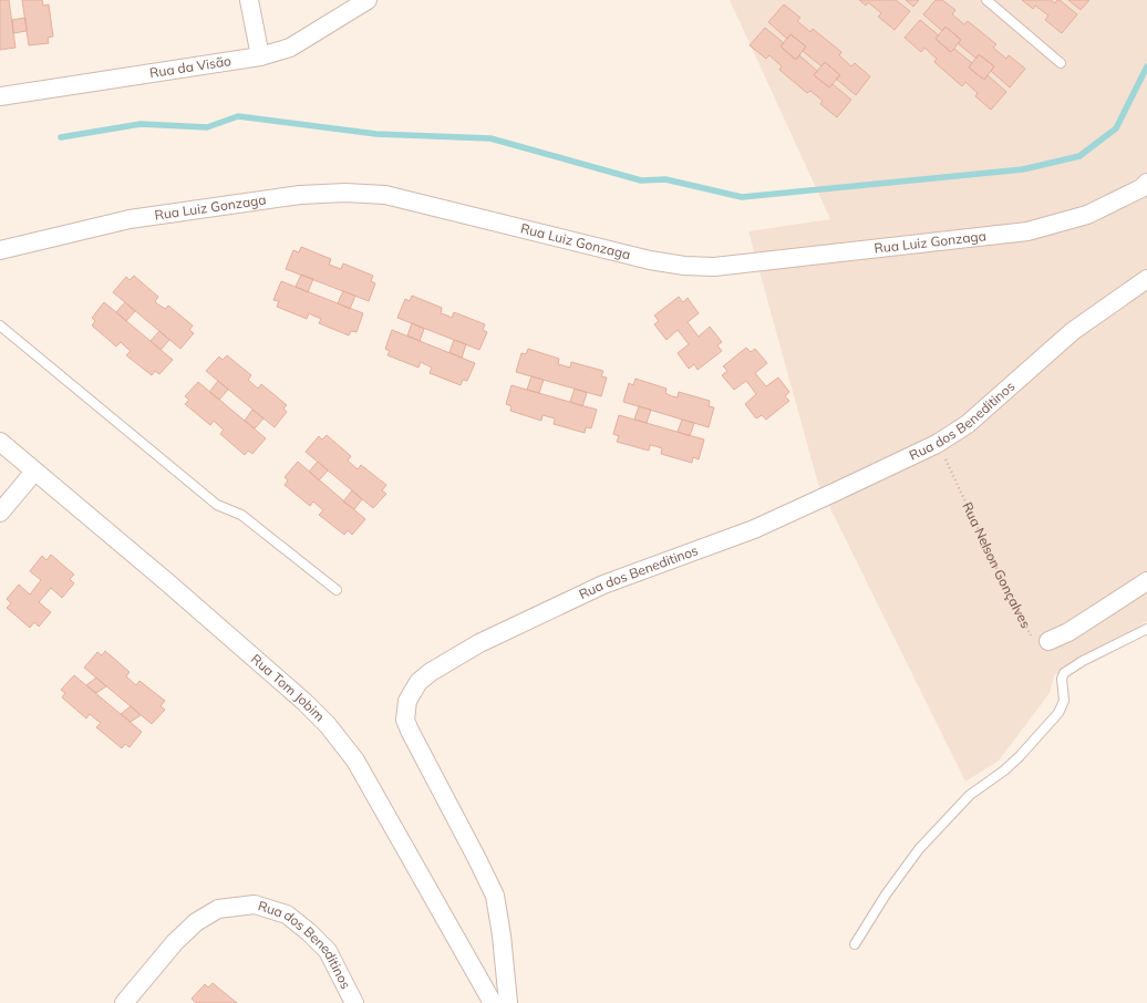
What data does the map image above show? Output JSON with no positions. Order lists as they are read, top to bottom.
{
  "streets": {
    "street": [
      "Rua da Visão",
      "Rua Luiz Gonzaga",
      "Rua dos Beneditinos",
      "Rua Tom Jobim"
    ],
    "path": ["Rua Nelson Gonçalves"]
  },
  "crossings": [
    ["Rua dos Beneditinos", "Rua Nelson Gonçalves"]
  ]
}
